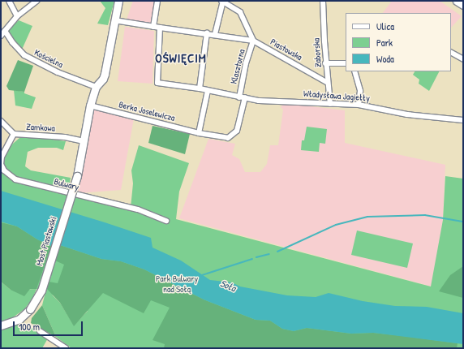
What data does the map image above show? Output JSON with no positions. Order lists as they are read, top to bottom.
{
  "streets": {
    "street": [
      "Piastowska",
      "Zaborska",
      "Kościelna",
      "Klasztorna",
      "Władysława Jagiełły",
      "Berka Joselewicza",
      "Zamkowa",
      "Bulwary",
      "Most Piastowski"
    ]
  },
  "crossings": [
    ["Piastowska", "Zaborska"],
    ["Piastowska", "Klasztorna"],
    ["Piastowska", "Władysława Jagiełły"],
    ["Piastowska", "Most Piastowski"],
    ["Zaborska", "Władysława Jagiełły"],
    ["Kościelna", "Most Piastowski"],
    ["Klasztorna", "Władysława Jagiełły"],
    ["Władysława Jagiełły", "Berka Joselewicza"],
    ["Berka Joselewicza", "Most Piastowski"],
    ["Zamkowa", "Bulwary"],
    ["Zamkowa", "Most Piastowski"]
  ],
  "districts": ["OŚWIĘCIM"],
  "water": ["Soła"],
  "parks": ["Park Bulwary nad Sołą"],
  "legend": ["Ulica", "Park", "Woda"],
  "scale_bar": "100 m"
}
